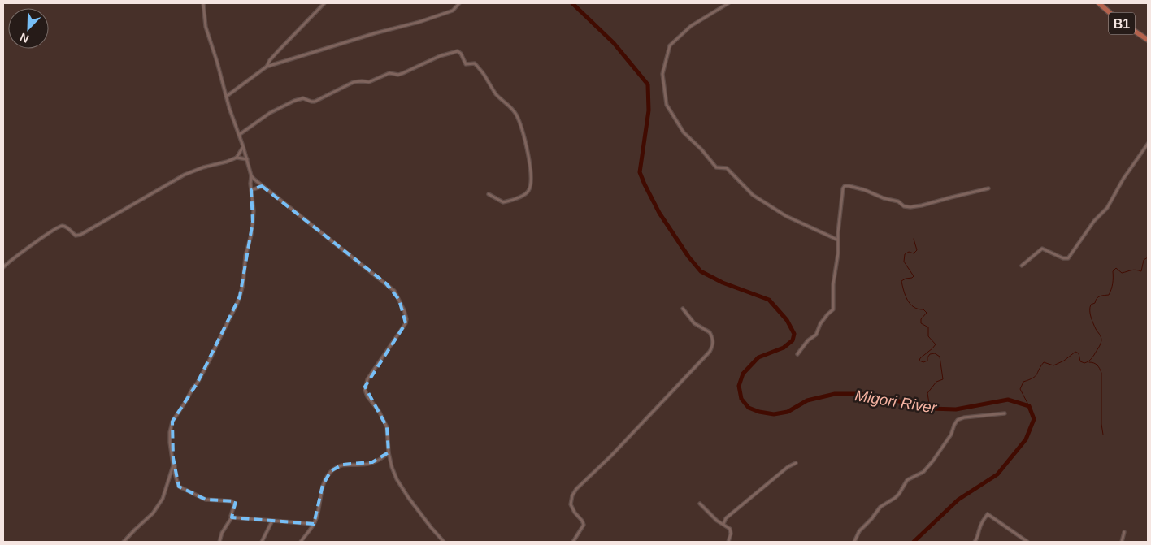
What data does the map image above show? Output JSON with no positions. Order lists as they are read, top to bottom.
{
  "streets": {
    "highway": ["B1"]
  },
  "water": ["Migori River"],
  "north": "bottom left"
}
